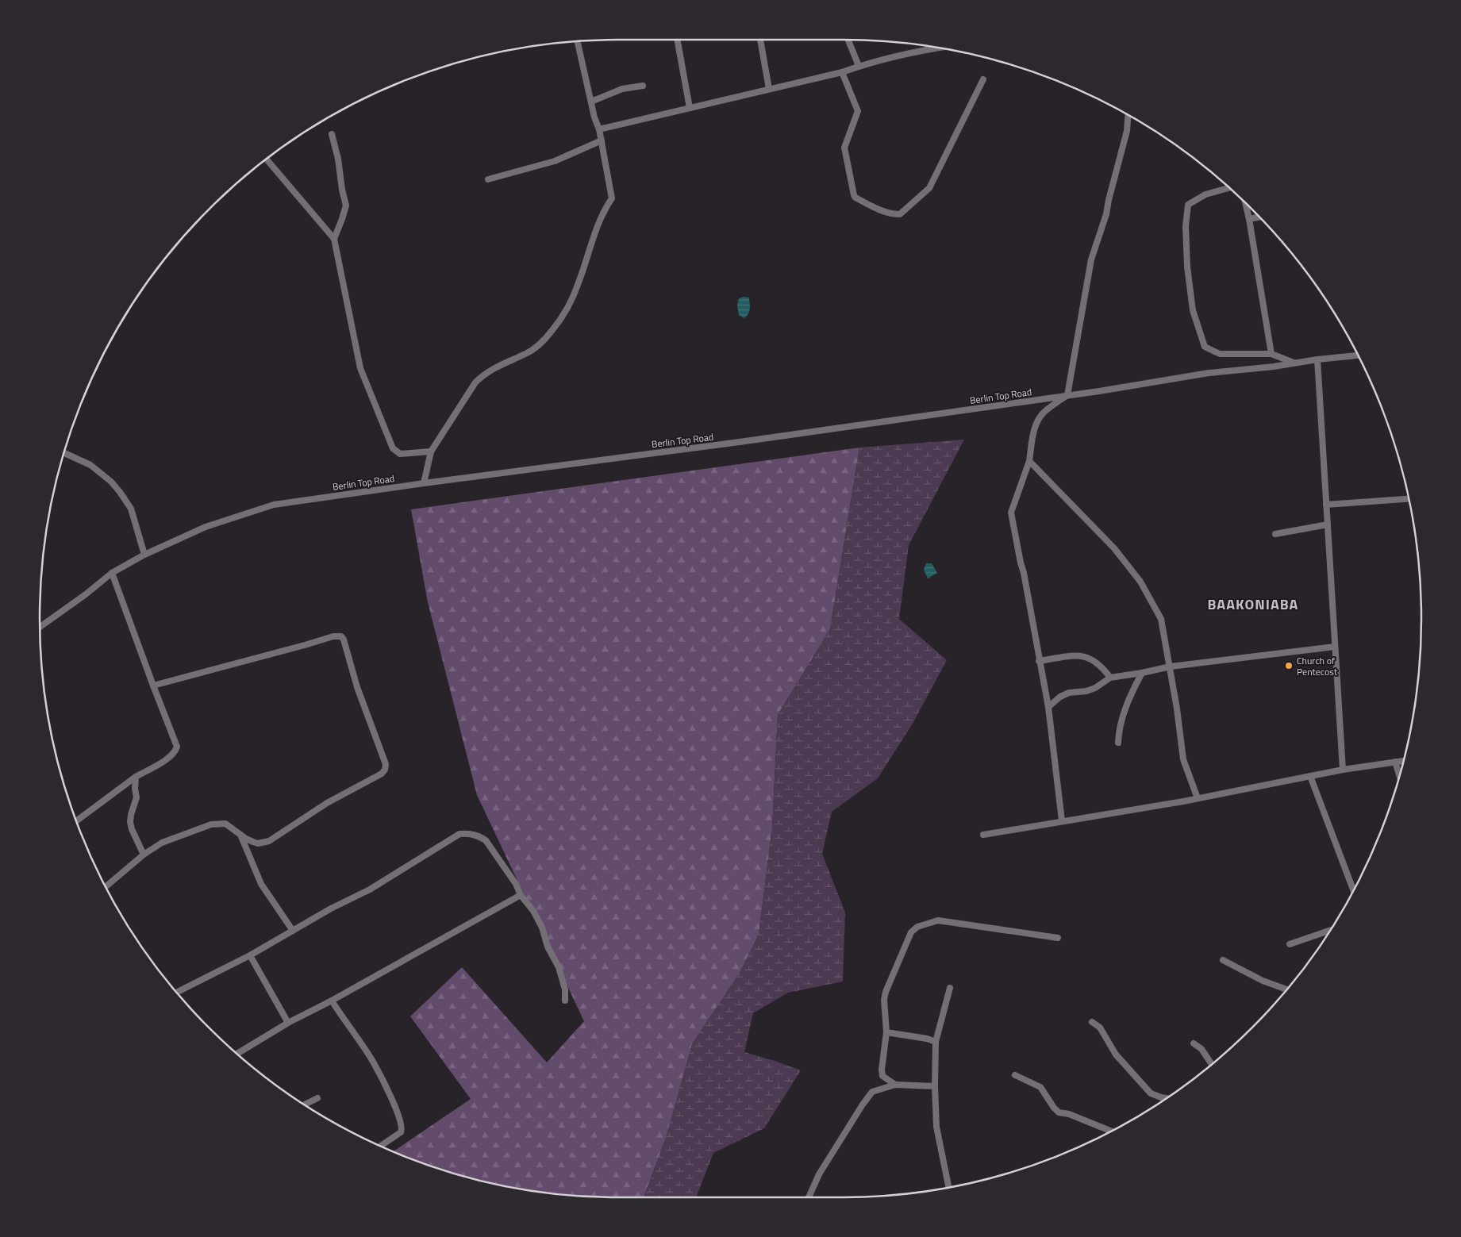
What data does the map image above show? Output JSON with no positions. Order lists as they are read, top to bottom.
{
  "streets": {
    "street": ["Berlin Top Road"]
  },
  "districts": ["BAAKONIABA"],
  "places": ["Church of Pentecost"]
}
